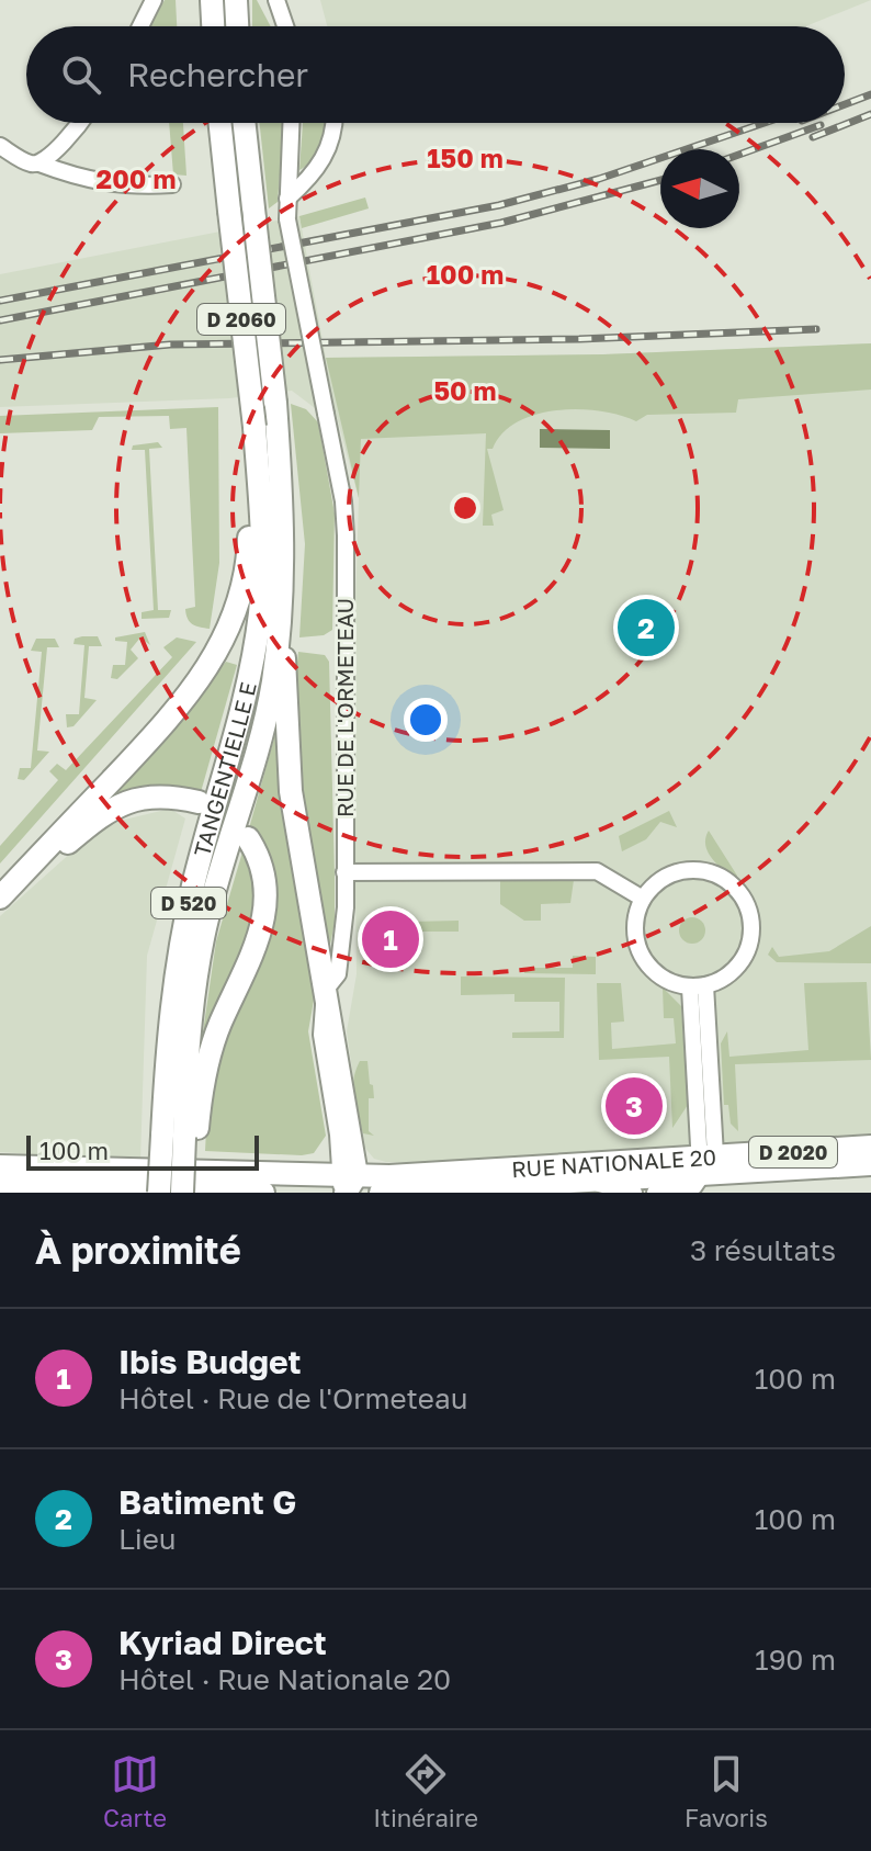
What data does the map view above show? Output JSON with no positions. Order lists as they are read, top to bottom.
{
  "streets": {
    "main road": [
      "D 2060",
      "TANGENTIELLE E",
      "D 520",
      "D 2020",
      "RUE NATIONALE 20"
    ],
    "street": ["RUE DE L'ORMETEAU"]
  },
  "crossings": [
    ["D 2060", "TANGENTIELLE E"],
    ["TANGENTIELLE E", "D 520"]
  ],
  "scale_bar": "100 m",
  "north": "left",
  "page": {
    "search": "Rechercher",
    "pins": ["2", "1", "3"],
    "scale": "100 m",
    "heading": ["À proximité", "3 résultats"],
    "list": [
      {
        "mark": "1",
        "name": "Ibis Budget",
        "note": "Hôtel · Rue de l'Ormeteau",
        "value": "100 m"
      },
      {
        "mark": "2",
        "name": "Batiment G",
        "note": "Lieu",
        "value": "100 m"
      },
      {
        "mark": "3",
        "name": "Kyriad Direct",
        "note": "Hôtel · Rue Nationale 20",
        "value": "190 m"
      }
    ],
    "nav": ["Carte", "Itinéraire", "Favoris"]
  },
  "rings": [
    "150 m",
    "200 m",
    "100 m",
    "50 m"
  ]
}
